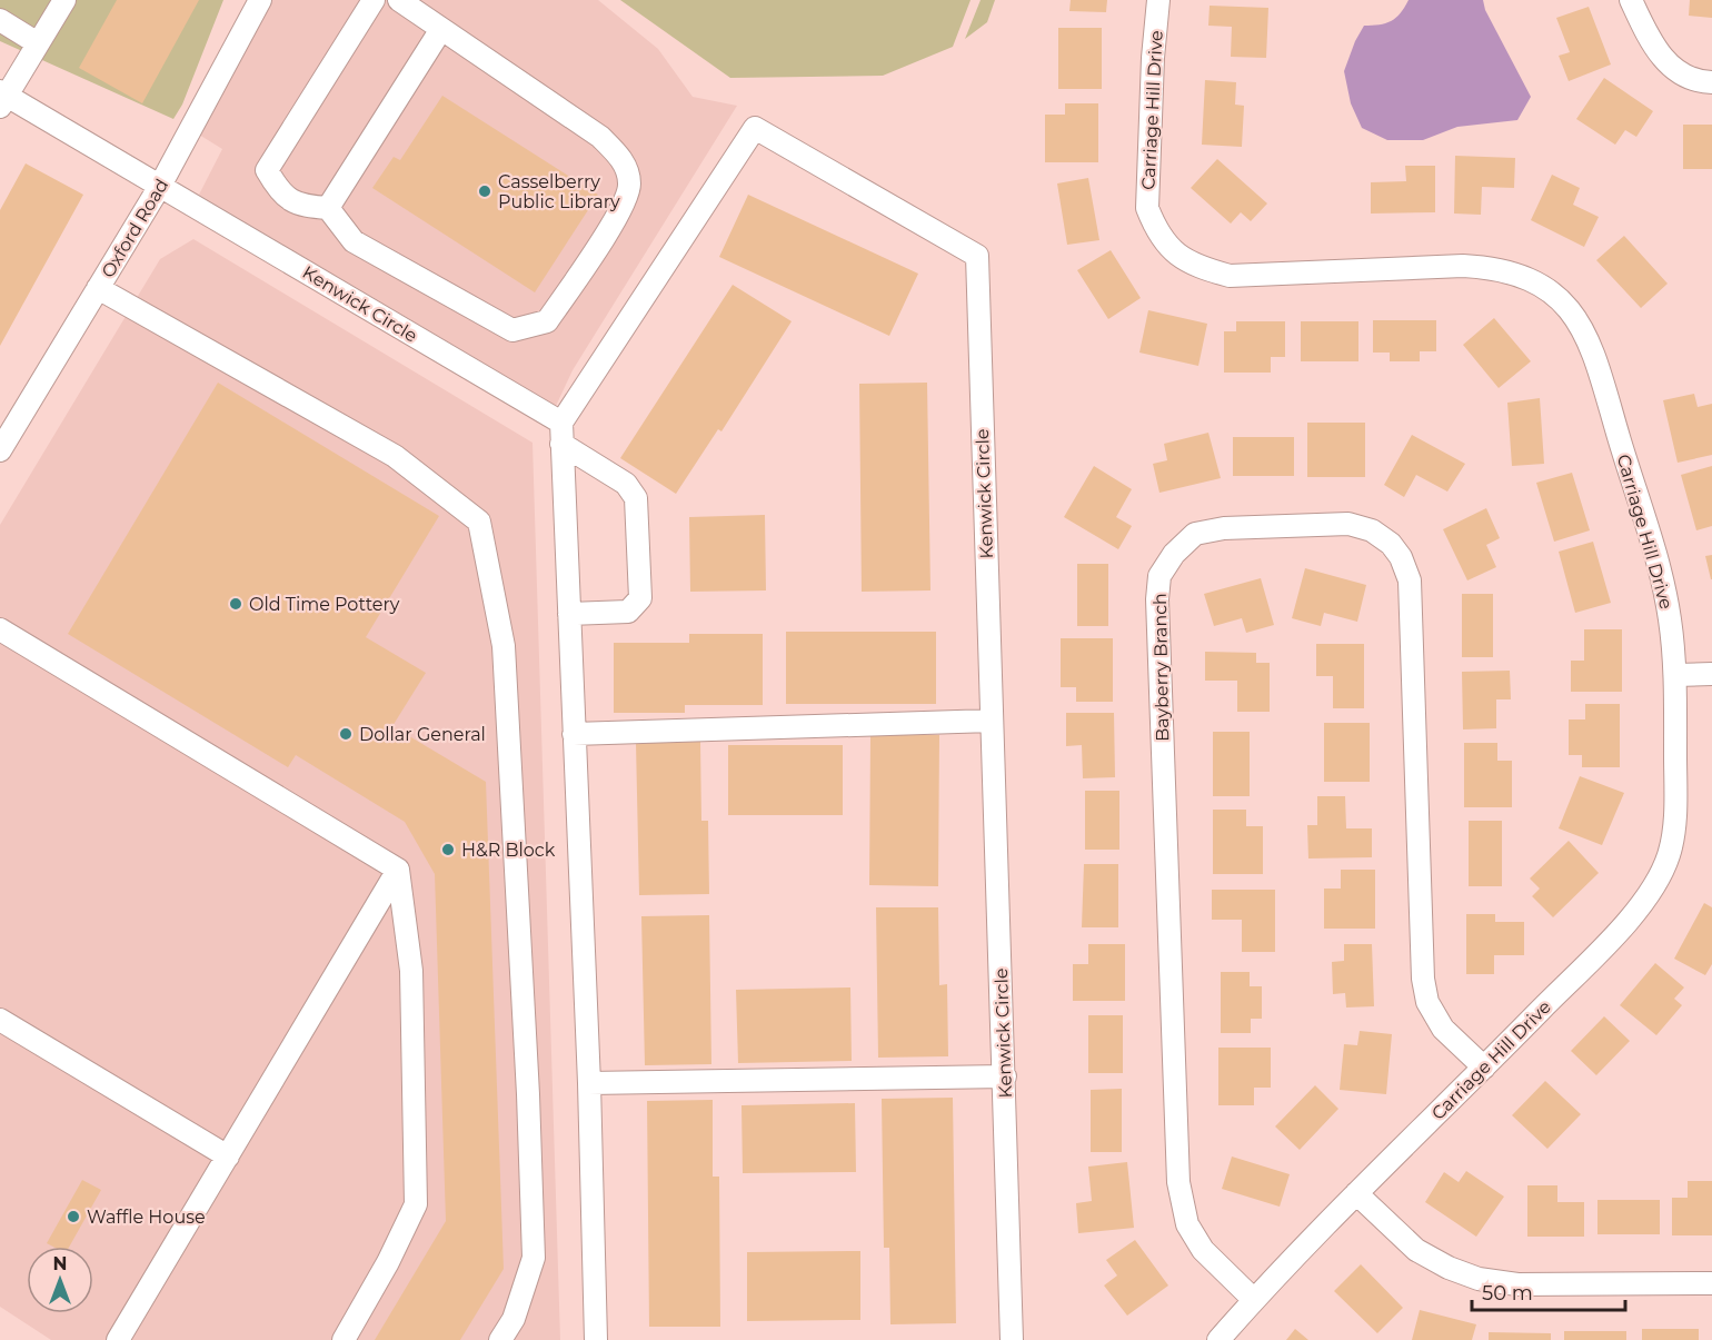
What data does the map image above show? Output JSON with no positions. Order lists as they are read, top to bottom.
{
  "streets": {
    "street": [
      "Carriage Hill Drive",
      "Oxford Road",
      "Kenwick Circle",
      "Bayberry Branch"
    ]
  },
  "crossings": [
    ["Carriage Hill Drive", "Bayberry Branch"],
    ["Oxford Road", "Kenwick Circle"]
  ],
  "places": [
    "Casselberry Public Library",
    "Old Time Pottery",
    "Dollar General",
    "H&R Block",
    "Waffle House"
  ],
  "scale_bar": "50 m",
  "north": "top"
}
